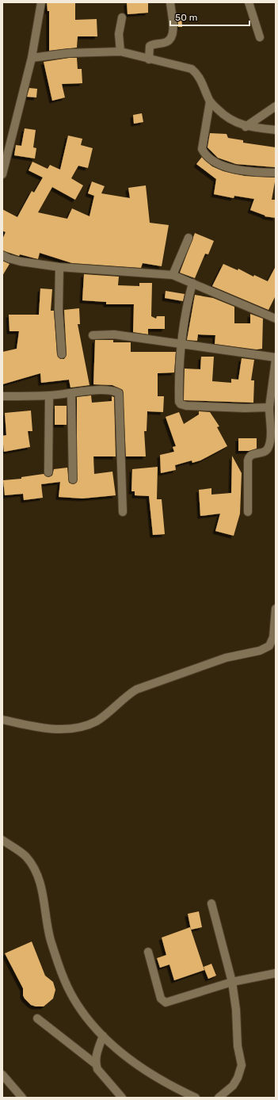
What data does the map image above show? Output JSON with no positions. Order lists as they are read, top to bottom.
{
  "scale_bar": "50 m"
}
